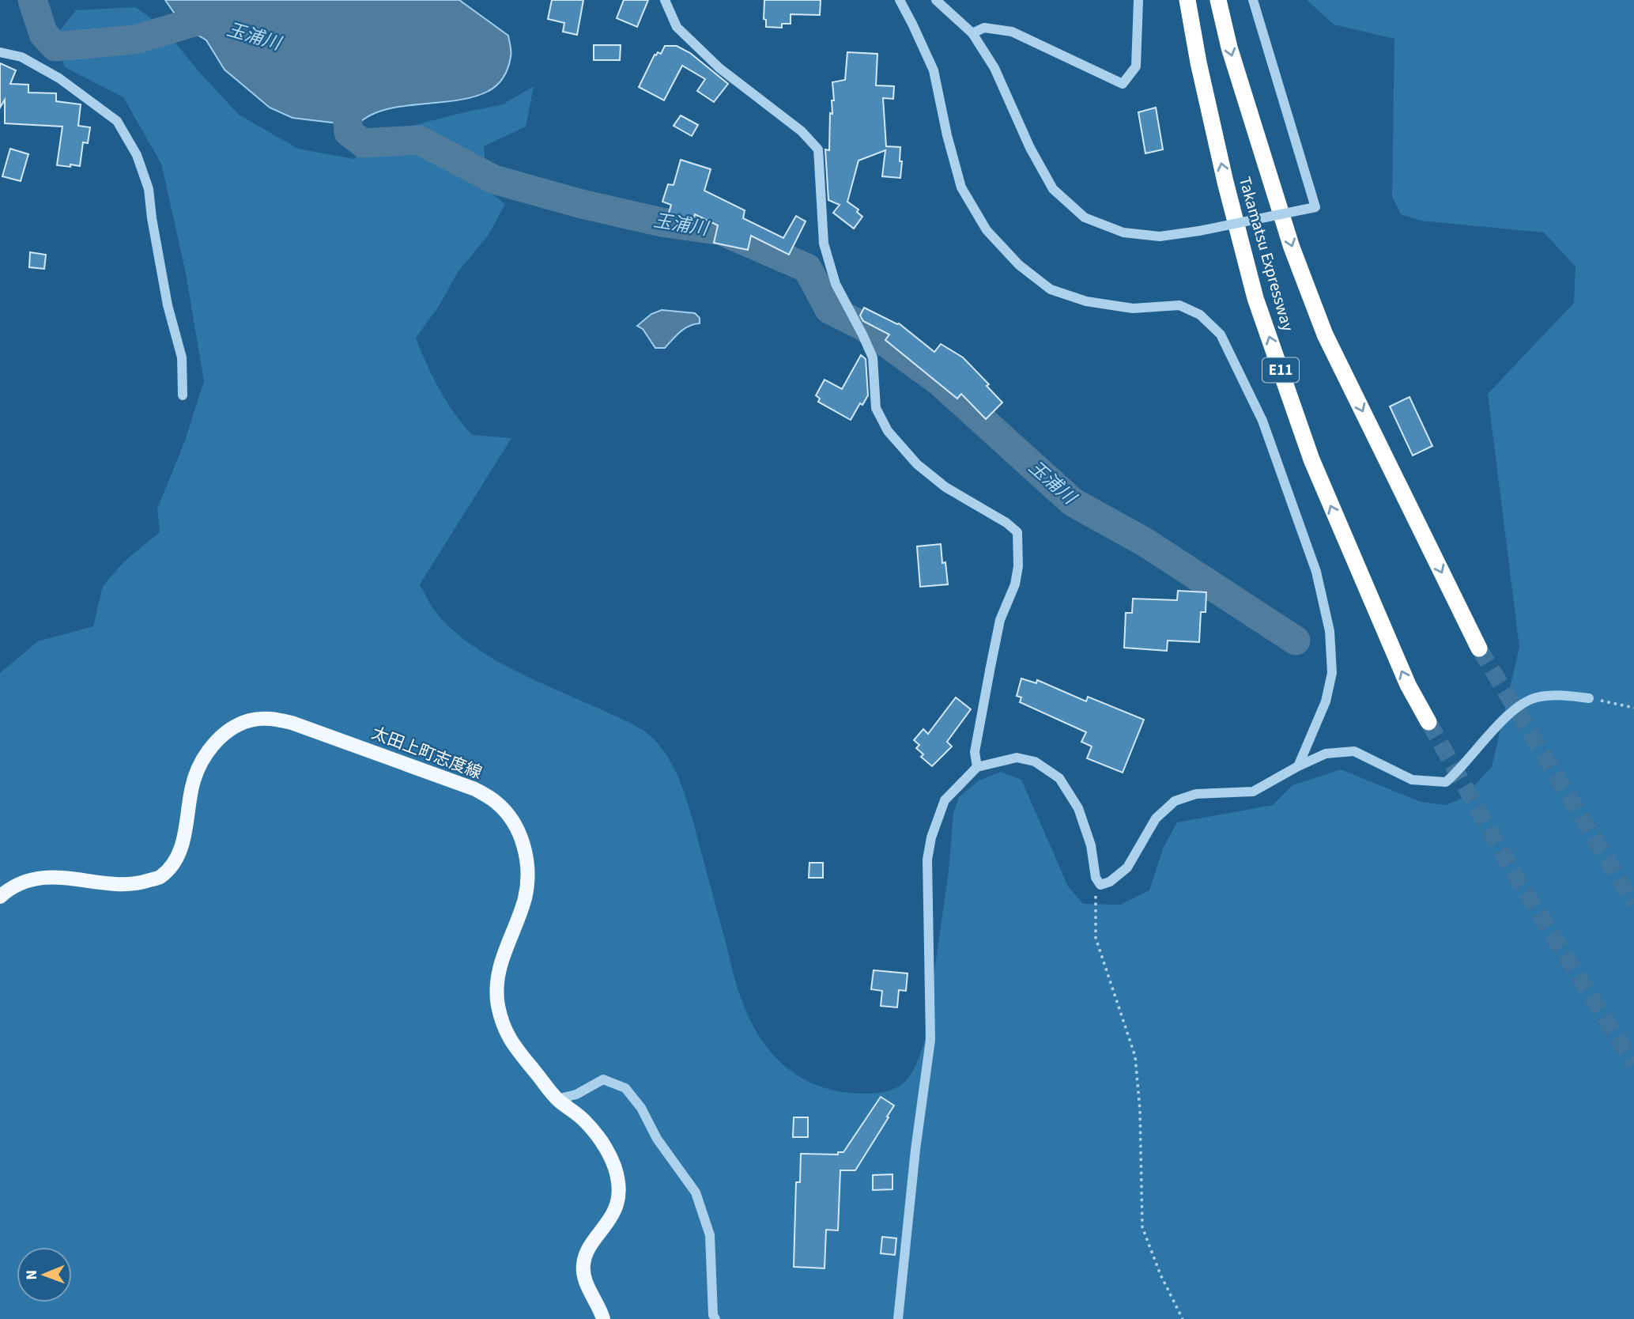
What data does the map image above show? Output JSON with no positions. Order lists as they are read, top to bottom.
{
  "streets": {
    "highway": ["Takamatsu Expressway", "E11"],
    "main road": ["太田上町志度線"]
  },
  "water": ["玉浦川"],
  "north": "left"
}
